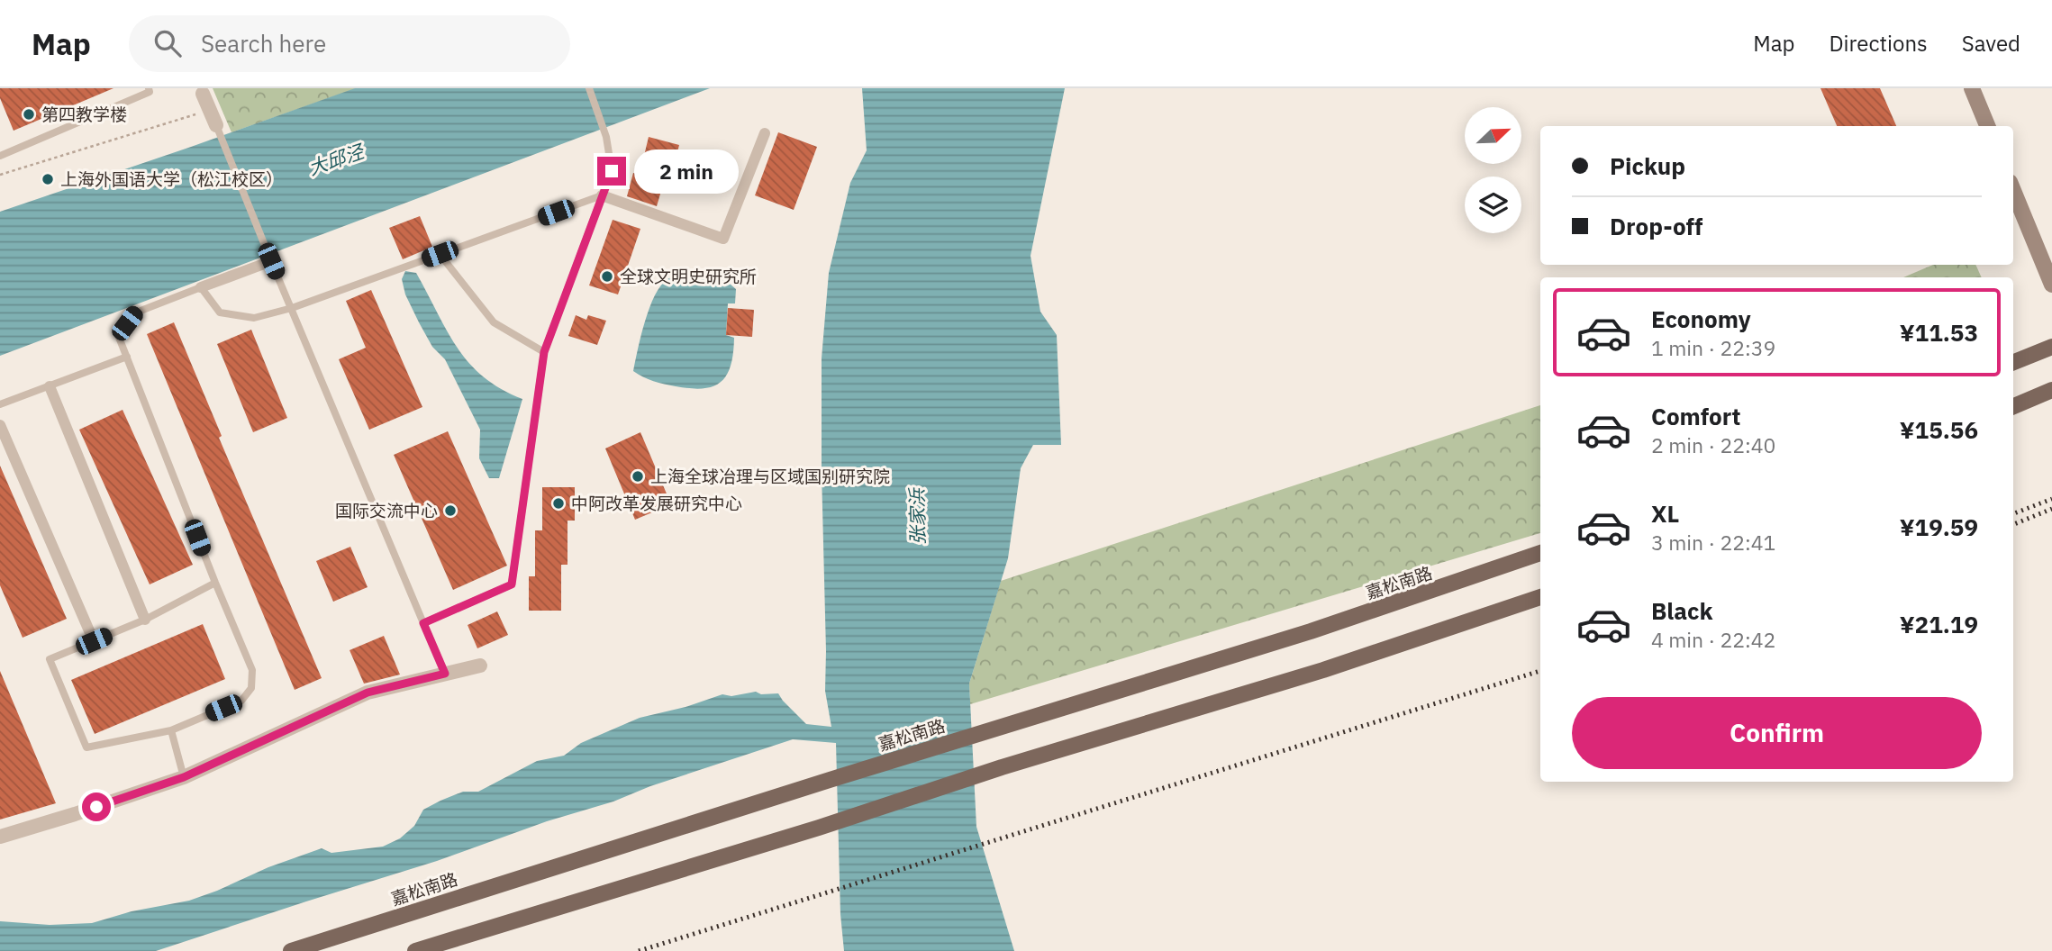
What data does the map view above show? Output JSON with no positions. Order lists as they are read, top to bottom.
{
  "streets": {
    "main road": ["嘉松南路"]
  },
  "water": ["大邱泾", "张家浜"],
  "places": [
    "第四教学楼",
    "上海外国语大学（松江校区）",
    "全球文明史研究所",
    "上海全球冶理与区域国别研究院",
    "中阿改革发展研究中心",
    "国际交流中心"
  ],
  "north": "top right",
  "page": {
    "header": "Map",
    "search": "Search here",
    "nav": ["Map", "Directions", "Saved"],
    "banner": ["Pickup", "Drop-off"],
    "bubble": "2 min",
    "list": [
      {
        "name": "Economy",
        "note": "1 min · 22:39",
        "value": "¥11.53"
      },
      {
        "name": "Comfort",
        "note": "2 min · 22:40",
        "value": "¥15.56"
      },
      {
        "name": "XL",
        "note": "3 min · 22:41",
        "value": "¥19.59"
      },
      {
        "name": "Black",
        "note": "4 min · 22:42",
        "value": "¥21.19"
      }
    ],
    "buttons": "Confirm"
  }
}
